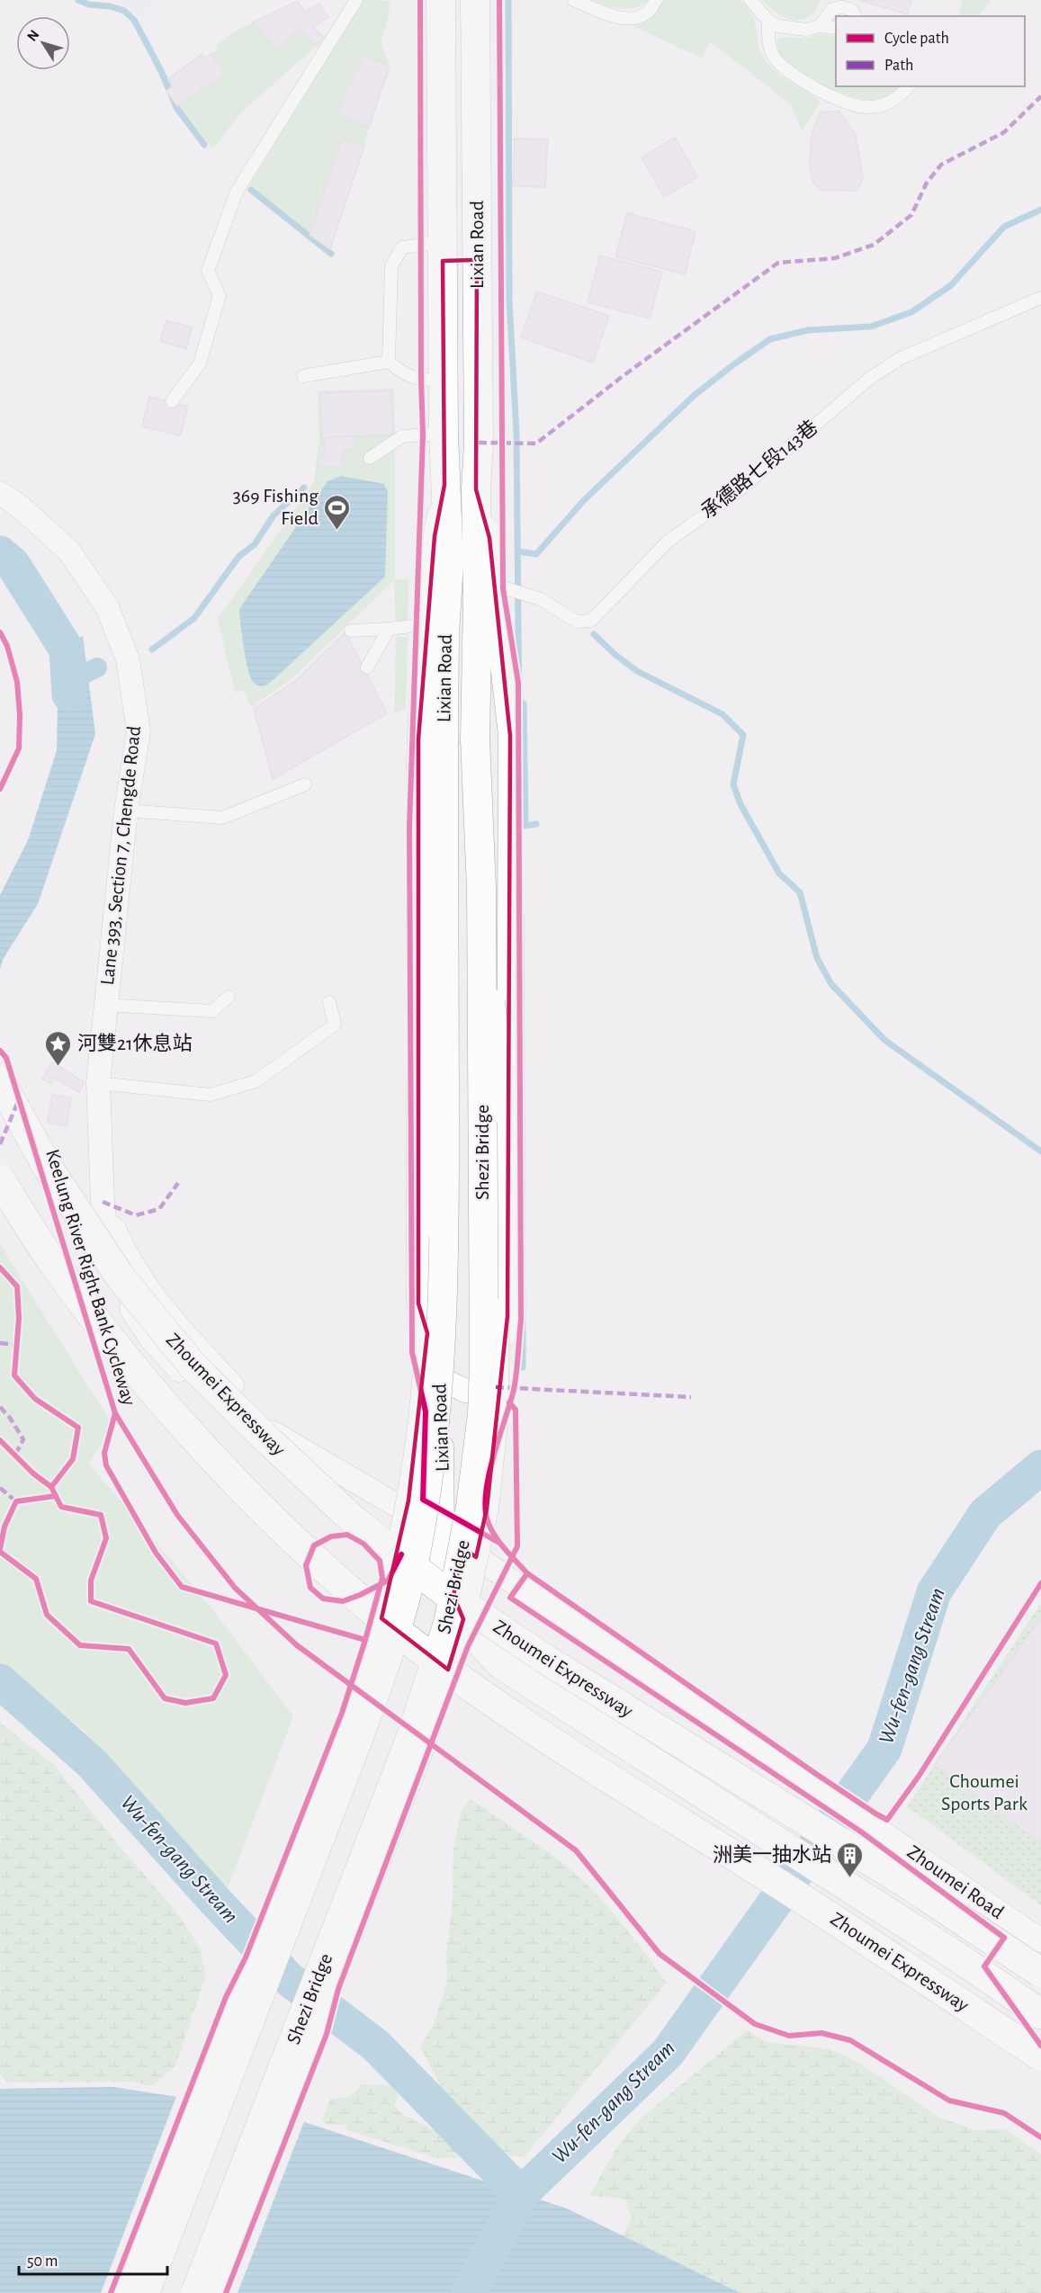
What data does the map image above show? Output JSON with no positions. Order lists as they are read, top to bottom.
{
  "streets": {
    "highway": ["Zhoumei Expressway"],
    "street": [
      "Lixian Road",
      "Lane 393, Section 7, Chengde Road",
      "Shezi Bridge",
      "Zhoumei Road"
    ],
    "lane": ["承德路七段143巷"],
    "cycle path": ["Keelung River Right Bank Cycleway"]
  },
  "crossings": [
    ["Lixian Road", "承德路七段143巷"],
    ["Lixian Road", "Lane 393, Section 7, Chengde Road"],
    ["Lixian Road", "Shezi Bridge"],
    ["Lixian Road", "Zhoumei Road"],
    ["Lane 393, Section 7, Chengde Road", "Zhoumei Road"]
  ],
  "water": ["Wu-fen-gang Stream"],
  "parks": ["Choumei Sports Park"],
  "places": {
    "sports": ["369 Fishing Field"],
    "place": ["河雙21休息站"],
    "building": ["洲美一抽水站"]
  },
  "legend": ["Cycle path", "Path"],
  "scale_bar": "50 m",
  "north": "top left"
}
